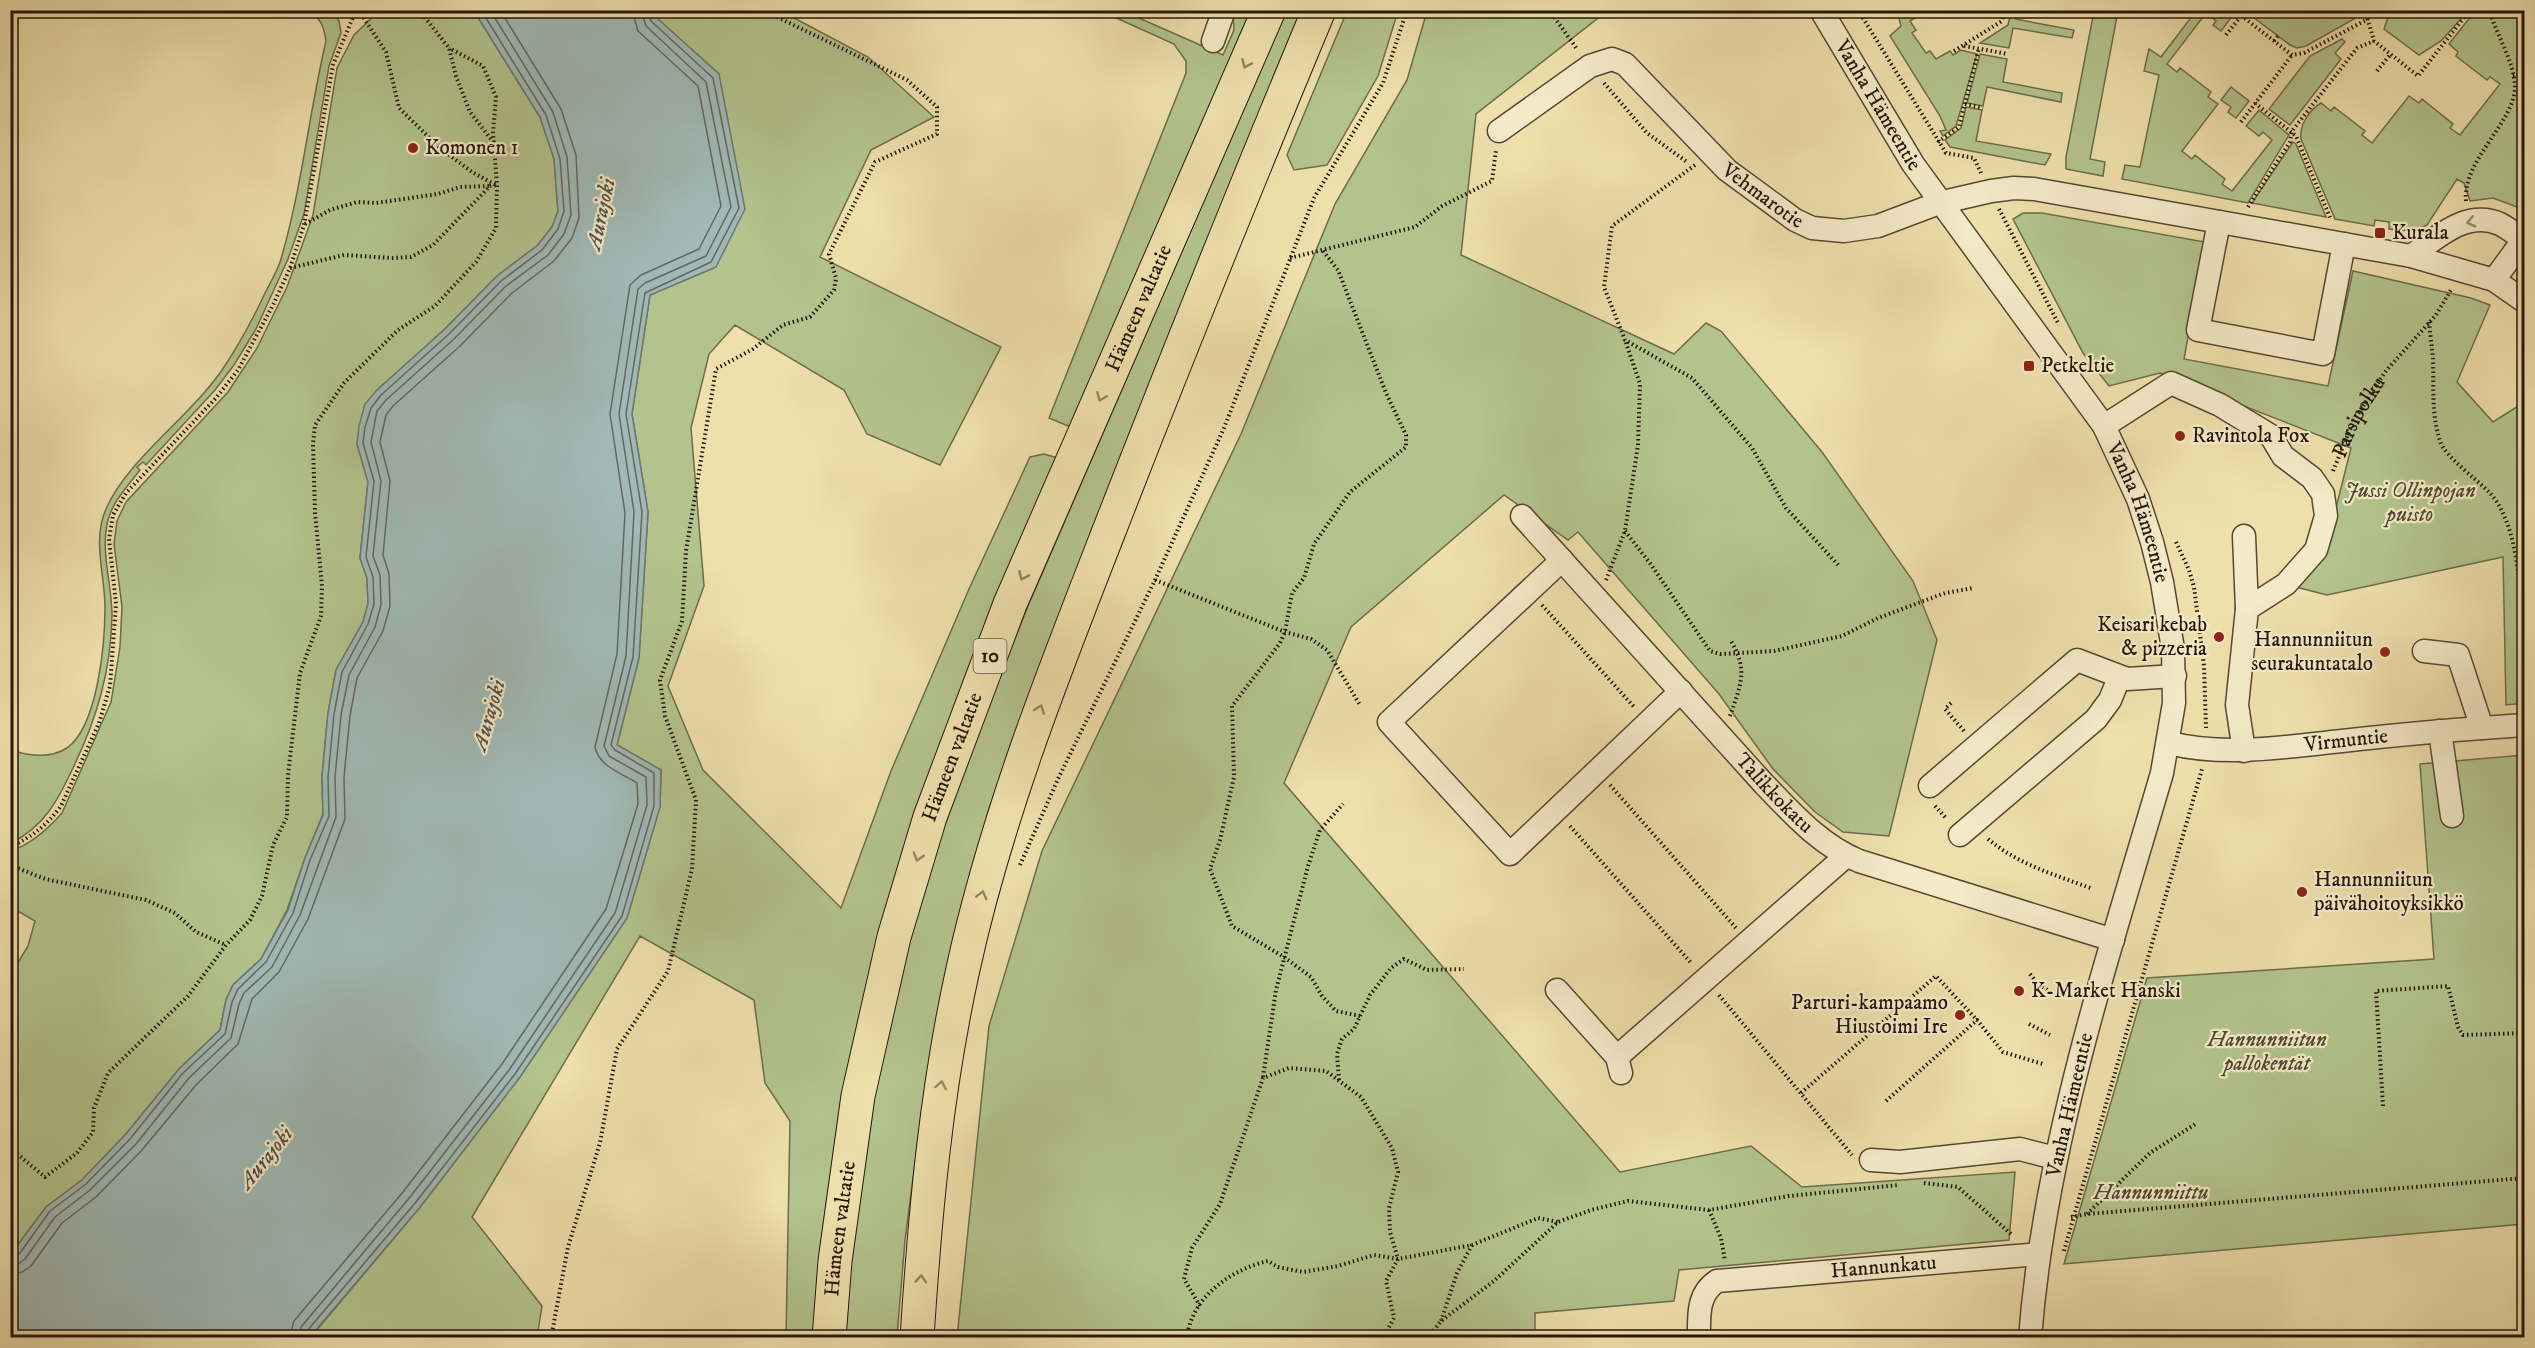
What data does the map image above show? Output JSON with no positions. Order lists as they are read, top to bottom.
{
  "streets": {
    "highway": ["Hämeen valtatie", "10"],
    "street": [
      "Vanha Hämeentie",
      "Vehmarotie",
      "Virmuntie",
      "Talikkokatu",
      "Hannunkatu"
    ],
    "path": ["Parsipolku"]
  },
  "crossings": [
    ["Vanha Hämeentie", "Vehmarotie"],
    ["Vanha Hämeentie", "Virmuntie"],
    ["Vanha Hämeentie", "Talikkokatu"],
    ["Vanha Hämeentie", "Hannunkatu"]
  ],
  "water": ["Aurajoki"],
  "parks": ["Jussi Ollinpojan puisto", "Hannunniitun pallokentät", "Hannunniittu"],
  "places": {
    "other": [
      "Komonen 1",
      "Ravintola Fox",
      "Keisari kebab & pizzeria",
      "Hannunniitun seurakuntatalo",
      "Hannunniitun päivähoitoyksikkö",
      "K-Market Hanski",
      "Parturi-kampaamo Hiustoimi Ire"
    ],
    "transit": ["Kurala", "Petkeltie"]
  }
}
